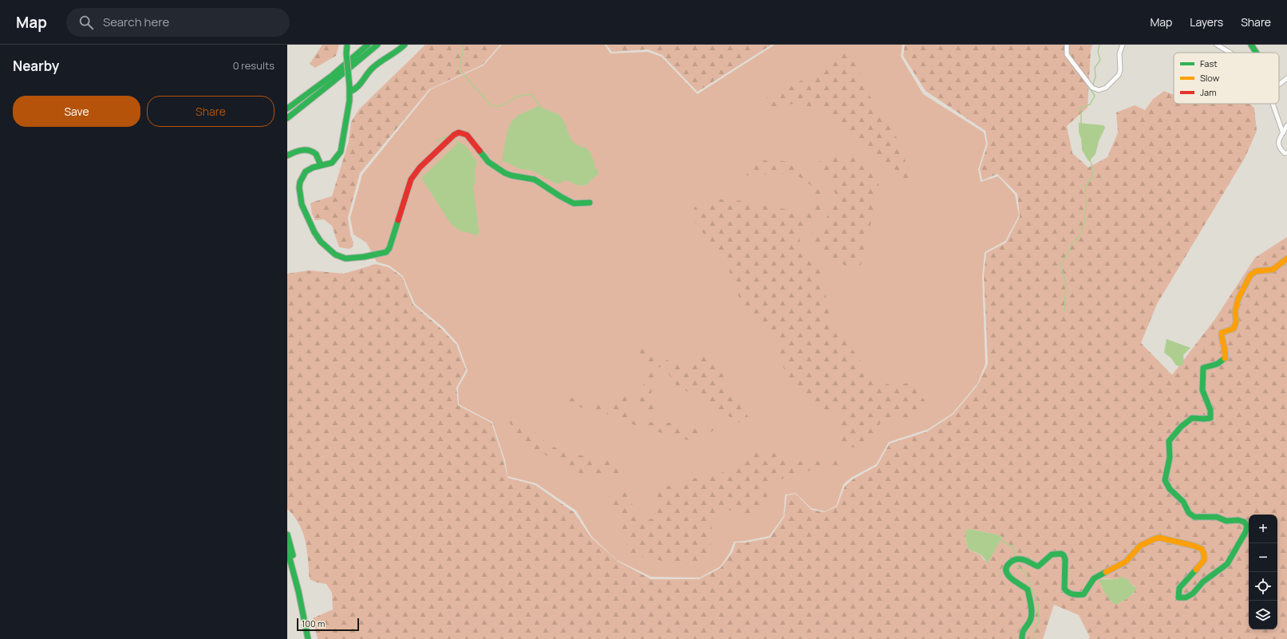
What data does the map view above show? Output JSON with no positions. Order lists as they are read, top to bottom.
{
  "legend": ["Fast", "Slow", "Jam"],
  "scale_bar": "100 m",
  "page": {
    "header": "Map",
    "search": "Search here",
    "nav": ["Map", "Layers", "Share"],
    "heading": ["Nearby", "0 results"],
    "buttons": ["Save", "Share"],
    "map_buttons": ["+", "−"],
    "scale": "100 m"
  }
}
